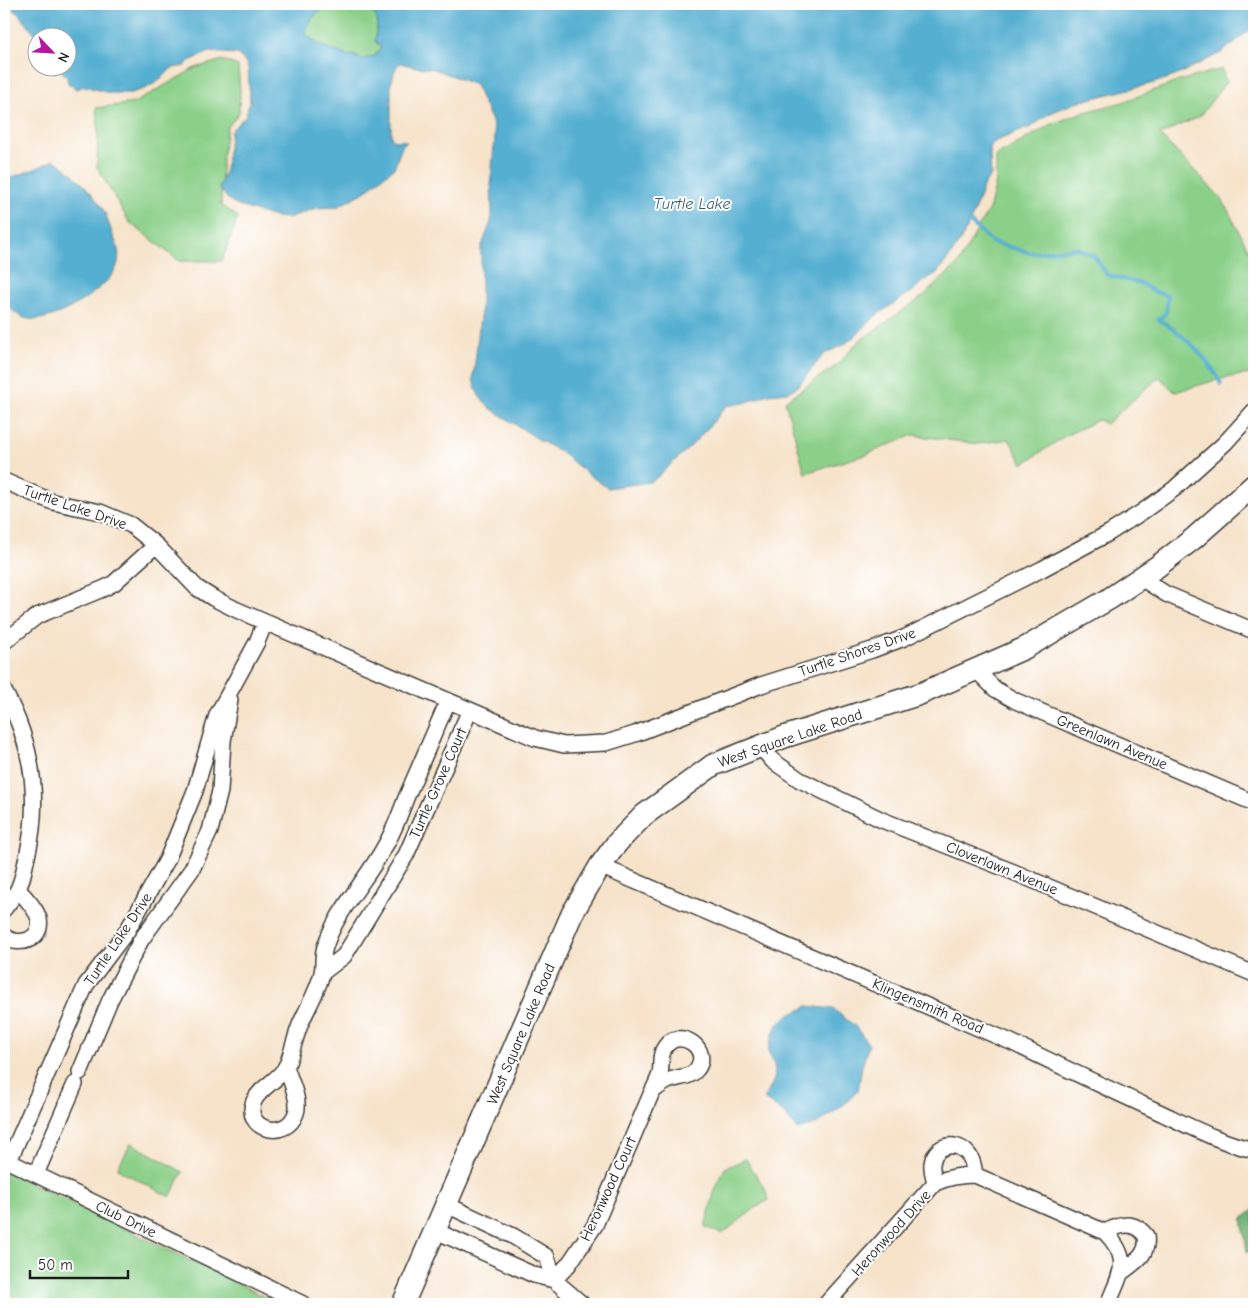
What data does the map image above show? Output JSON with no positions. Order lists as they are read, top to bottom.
{
  "streets": {
    "street": [
      "Turtle Lake Drive",
      "Turtle Shores Drive",
      "West Square Lake Road",
      "Greenlawn Avenue",
      "Turtle Grove Court",
      "Cloverlawn Avenue",
      "Klingensmith Road",
      "Heronwood Court",
      "Club Drive",
      "Heronwood Drive"
    ]
  },
  "crossings": [
    ["Turtle Lake Drive", "Turtle Shores Drive"],
    ["Turtle Lake Drive", "Club Drive"],
    ["Turtle Shores Drive", "Turtle Grove Court"],
    ["West Square Lake Road", "Greenlawn Avenue"],
    ["West Square Lake Road", "Cloverlawn Avenue"],
    ["West Square Lake Road", "Klingensmith Road"]
  ],
  "water": ["Turtle Lake"],
  "scale_bar": "50 m",
  "north": "bottom right"
}
